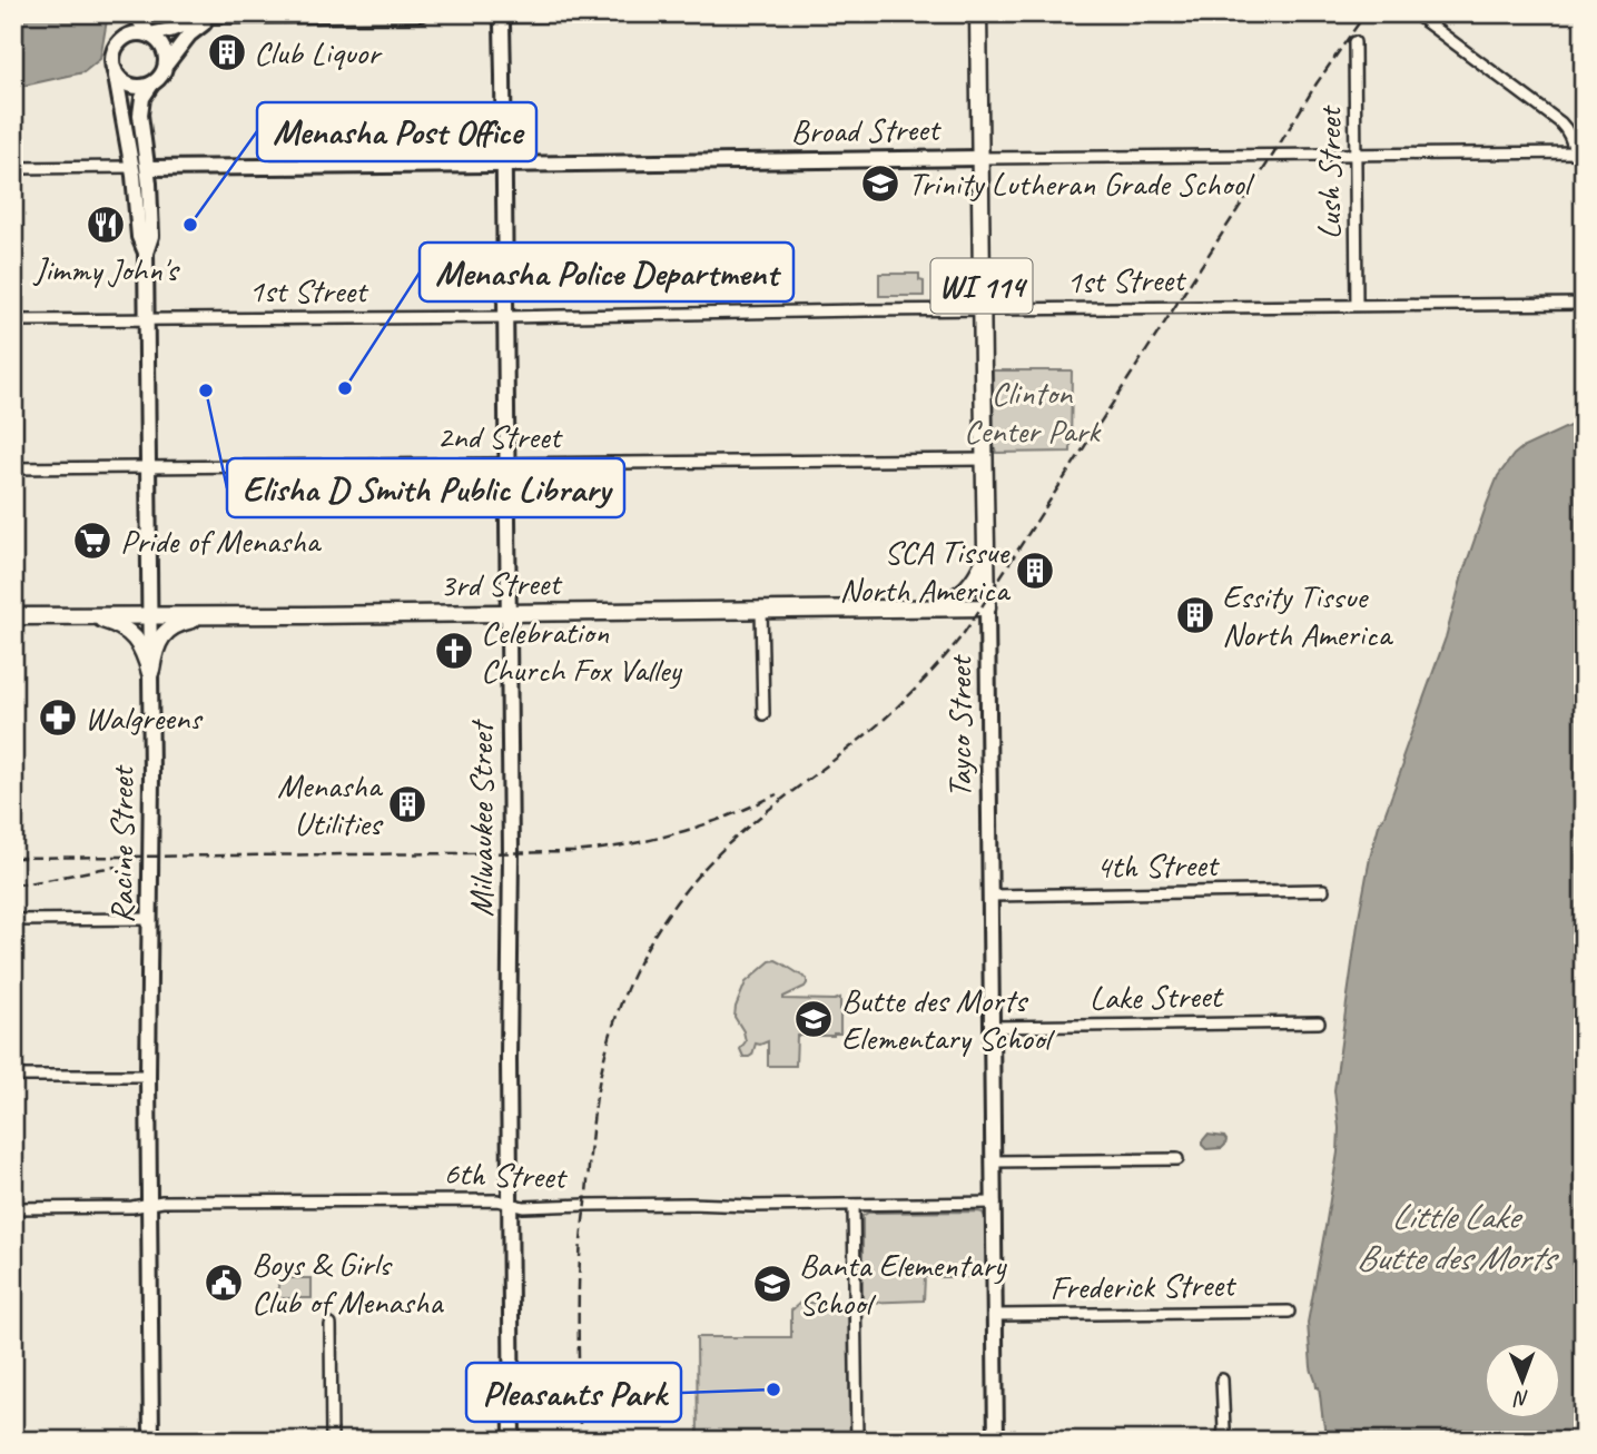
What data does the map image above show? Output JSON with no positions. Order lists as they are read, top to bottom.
{
  "streets": {
    "main road": ["WI 114", "3rd Street", "Tayco Street"],
    "street": [
      "Broad Street",
      "Lush Street",
      "1st Street",
      "2nd Street",
      "Milwaukee Street",
      "Racine Street",
      "4th Street",
      "Lake Street",
      "6th Street",
      "Frederick Street"
    ]
  },
  "crossings": [
    ["Broad Street", "Lush Street"],
    ["Broad Street", "Tayco Street"],
    ["Broad Street", "Milwaukee Street"],
    ["Broad Street", "Racine Street"],
    ["Lush Street", "1st Street"],
    ["1st Street", "Tayco Street"],
    ["1st Street", "Milwaukee Street"],
    ["1st Street", "Racine Street"],
    ["2nd Street", "Tayco Street"],
    ["2nd Street", "Milwaukee Street"],
    ["2nd Street", "Racine Street"],
    ["3rd Street", "Tayco Street"],
    ["3rd Street", "Milwaukee Street"],
    ["3rd Street", "Racine Street"],
    ["Tayco Street", "4th Street"],
    ["Tayco Street", "Lake Street"],
    ["Tayco Street", "6th Street"],
    ["Tayco Street", "Frederick Street"],
    ["Milwaukee Street", "6th Street"],
    ["Racine Street", "6th Street"]
  ],
  "water": ["Little Lake Butte des Morts"],
  "parks": ["Clinton Center Park"],
  "places": {
    "building": [
      "Club Liquor",
      "SCA Tissue North America",
      "Essity Tissue North America",
      "Menasha Utilities"
    ],
    "school or university": ["Trinity Lutheran Grade School", "Butte des Morts Elementary School", "Banta Elementary School"],
    "restaurant": ["Jimmy John's"],
    "other": [
      "Menasha Post Office",
      "Menasha Police Department",
      "Elisha D Smith Public Library",
      "Pleasants Park"
    ],
    "supermarket": ["Pride of Menasha"],
    "church": ["Celebration Church Fox Valley"],
    "pharmacy": ["Walgreens"],
    "public building": ["Boys & Girls Club of Menasha"]
  },
  "north": "bottom"
}
